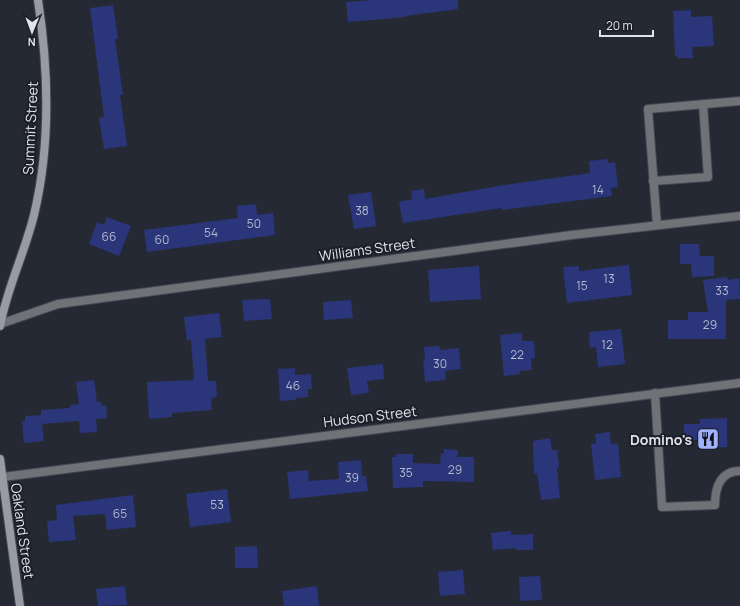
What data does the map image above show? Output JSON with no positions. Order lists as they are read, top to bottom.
{
  "streets": {
    "street": [
      "Summit Street",
      "Williams Street",
      "Hudson Street",
      "Oakland Street"
    ]
  },
  "crossings": [
    ["Summit Street", "Williams Street"],
    ["Hudson Street", "Oakland Street"]
  ],
  "places": {
    "restaurant": ["Domino's"]
  },
  "house_numbers": [
    "14",
    "38",
    "50",
    "54",
    "66",
    "60",
    "13",
    "15",
    "33",
    "29",
    "12",
    "22",
    "30",
    "46",
    "29",
    "35",
    "39",
    "53",
    "65"
  ],
  "scale_bar": "20 m",
  "north": "bottom"
}
